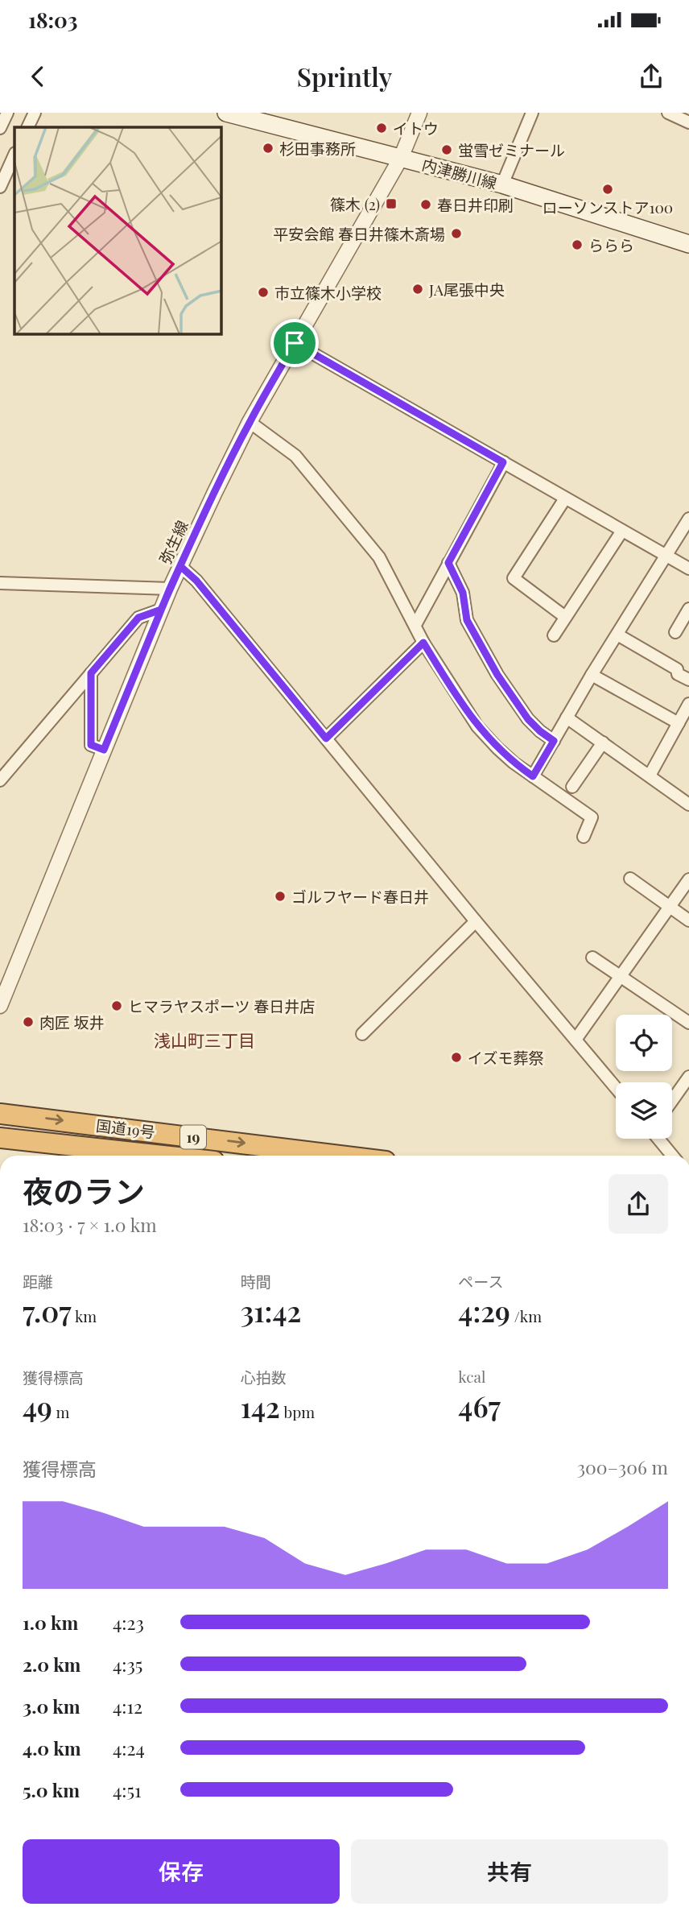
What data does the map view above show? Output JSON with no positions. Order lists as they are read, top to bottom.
{
  "streets": {
    "highway": ["国道19号", "19"],
    "main road": ["内津勝川線"],
    "street": ["弥生線"]
  },
  "crossings": [
    ["内津勝川線", "弥生線"]
  ],
  "districts": ["浅山町三丁目"],
  "places": {
    "other": [
      "イトウ",
      "杉田事務所",
      "蛍雪ゼミナール",
      "ローソンストア100",
      "春日井印刷",
      "平安会館 春日井篠木斎場",
      "ららら",
      "JA尾張中央",
      "市立篠木小学校",
      "ゴルフヤード春日井",
      "ヒマラヤスポーツ 春日井店",
      "肉匠 坂井",
      "イズモ葬祭"
    ],
    "transit": ["篠木 (2)"]
  },
  "page": {
    "status": "18:03",
    "header": "Sprintly",
    "heading": ["夜のラン", "18:03 · 7 × 1.0 km"],
    "stats": [
      ["距離", "7.07 km"],
      ["時間", "31:42"],
      ["ペース", "4:29 /km"],
      ["獲得標高", "49 m"],
      ["心拍数", "142 bpm"],
      ["kcal", "467"]
    ],
    "chart": ["獲得標高", "300–306 m"],
    "list": [
      {
        "name": "1.0 km",
        "note": "4:23"
      },
      {
        "name": "2.0 km",
        "note": "4:35"
      },
      {
        "name": "3.0 km",
        "note": "4:12"
      },
      {
        "name": "4.0 km",
        "note": "4:24"
      },
      {
        "name": "5.0 km",
        "note": "4:51"
      }
    ],
    "buttons": ["保存", "共有"]
  }
}
